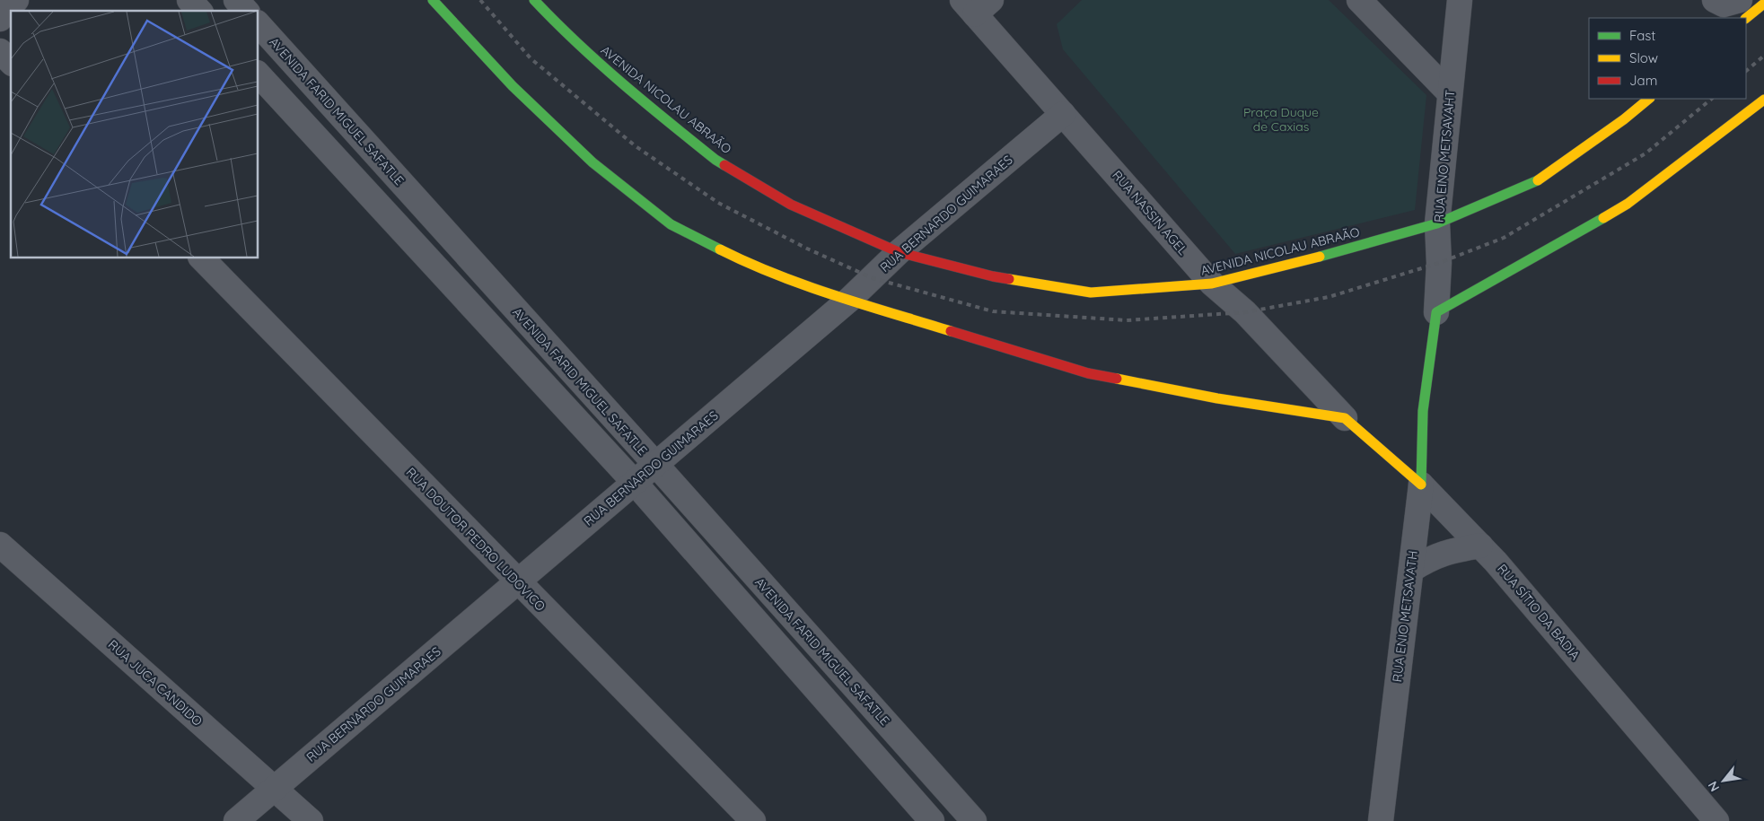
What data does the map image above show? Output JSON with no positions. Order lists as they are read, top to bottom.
{
  "streets": {
    "street": [
      "AVENIDA NICOLAU ABRAÃO",
      "AVENIDA FARID MIGUEL SAFATLE",
      "RUA EINO METSAVAHT",
      "RUA NASSIN AGEL",
      "RUA BERNARDO GUIMARAES",
      "RUA DOUTOR PEDRO LUDOVICO",
      "RUA SÍTIO DA BADIA",
      "RUA ENIO METSAVATH",
      "RUA JUCA CANDIDO"
    ]
  },
  "crossings": [
    ["AVENIDA NICOLAU ABRAÃO", "RUA EINO METSAVAHT"],
    ["AVENIDA NICOLAU ABRAÃO", "RUA NASSIN AGEL"],
    ["AVENIDA NICOLAU ABRAÃO", "RUA BERNARDO GUIMARAES"],
    ["AVENIDA FARID MIGUEL SAFATLE", "RUA BERNARDO GUIMARAES"],
    ["RUA EINO METSAVAHT", "RUA ENIO METSAVATH"],
    ["RUA NASSIN AGEL", "RUA BERNARDO GUIMARAES"],
    ["RUA NASSIN AGEL", "RUA SÍTIO DA BADIA"],
    ["RUA BERNARDO GUIMARAES", "RUA DOUTOR PEDRO LUDOVICO"],
    ["RUA BERNARDO GUIMARAES", "RUA JUCA CANDIDO"],
    ["RUA SÍTIO DA BADIA", "RUA ENIO METSAVATH"]
  ],
  "parks": ["Praça Duque de Caxias"],
  "legend": ["Fast", "Slow", "Jam"],
  "north": "bottom left"
}
